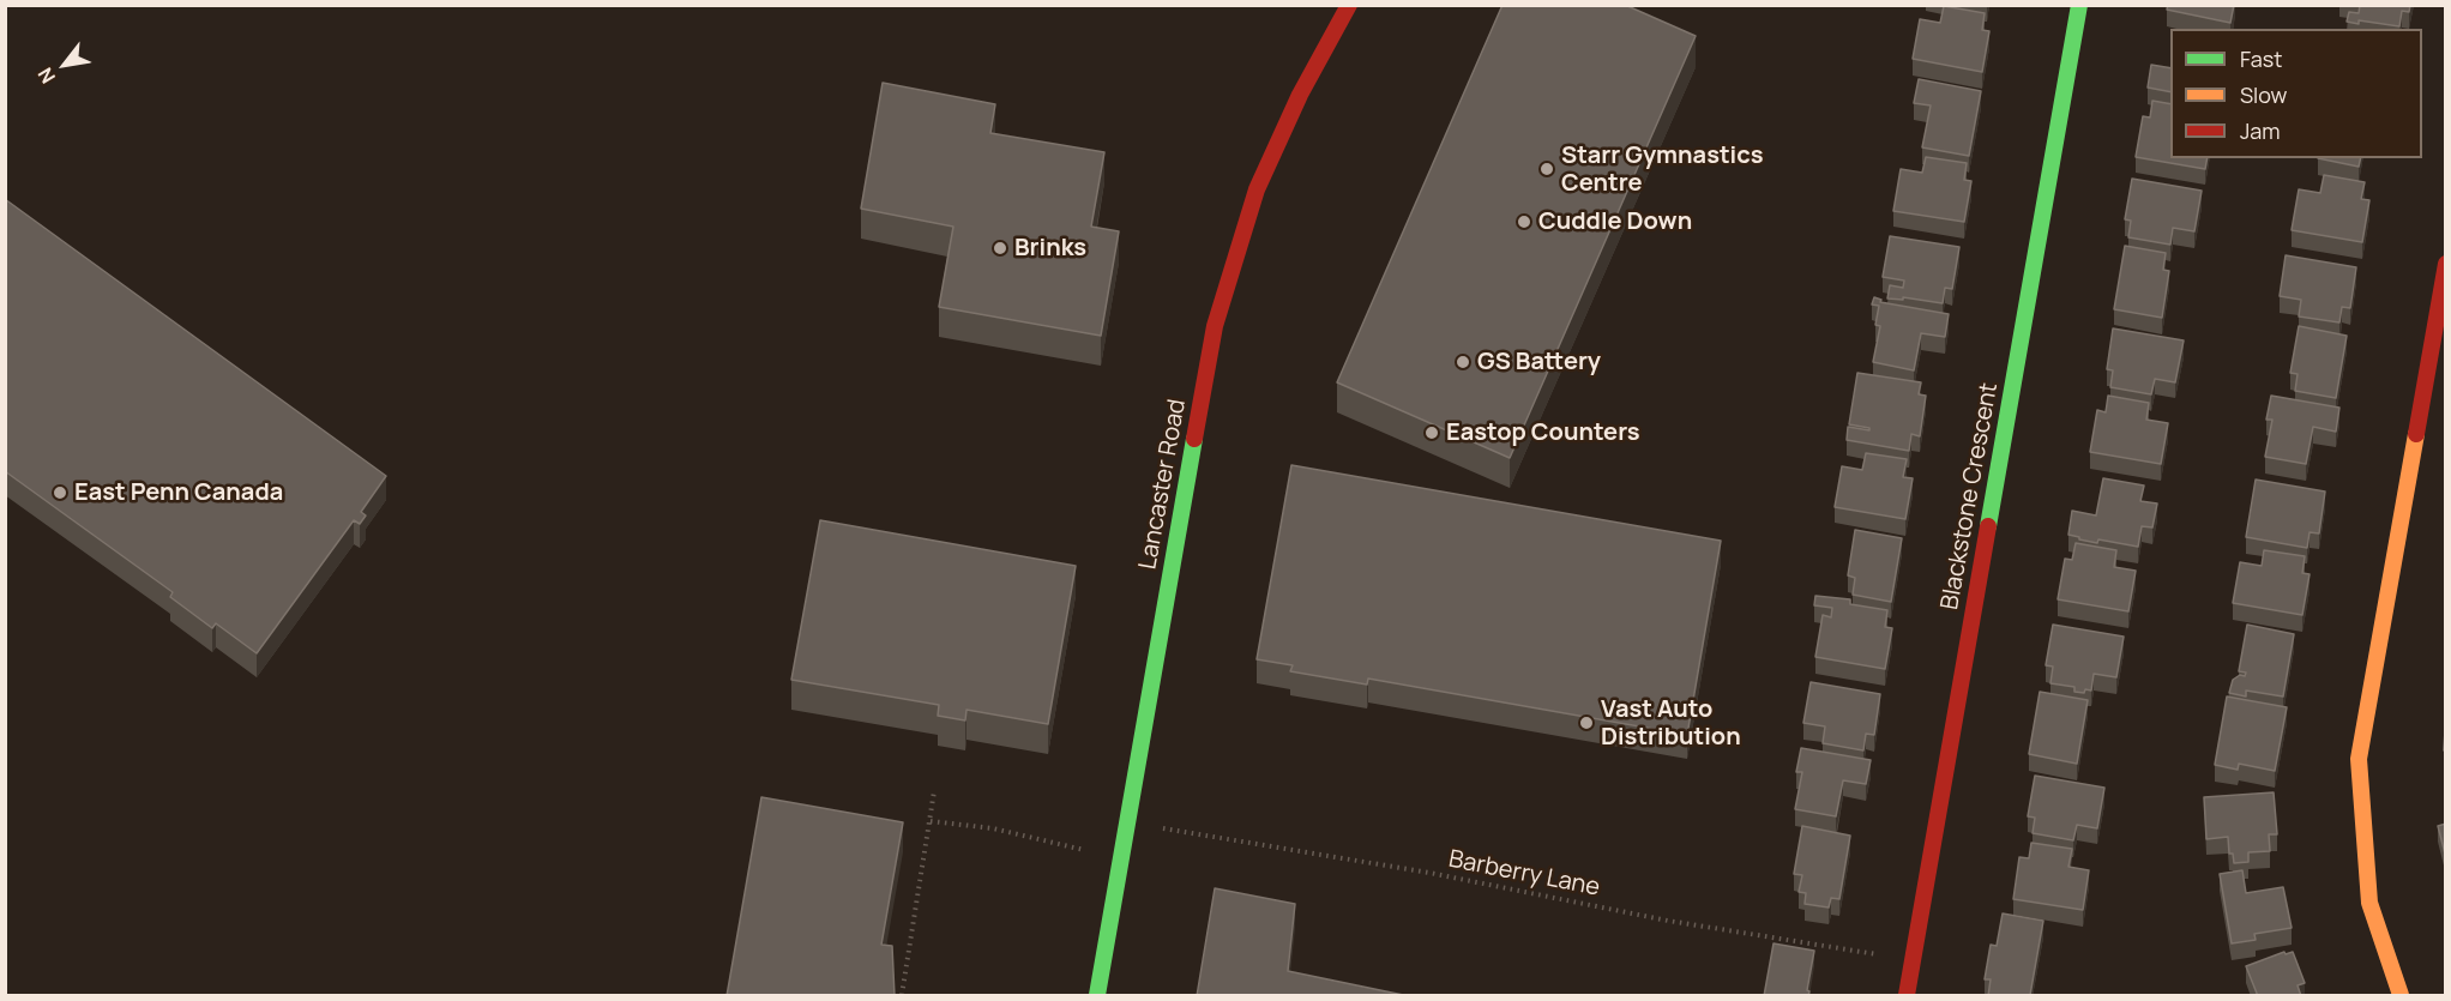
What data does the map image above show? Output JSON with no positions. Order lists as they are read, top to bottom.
{
  "streets": {
    "street": ["Lancaster Road", "Blackstone Crescent"],
    "path": ["Barberry Lane"]
  },
  "crossings": [
    ["Lancaster Road", "Barberry Lane"],
    ["Blackstone Crescent", "Barberry Lane"]
  ],
  "places": [
    "Starr Gymnastics Centre",
    "Cuddle Down",
    "Brinks",
    "GS Battery",
    "Eastop Counters",
    "East Penn Canada",
    "Vast Auto Distribution"
  ],
  "legend": ["Fast", "Slow", "Jam"],
  "north": "bottom left"
}
